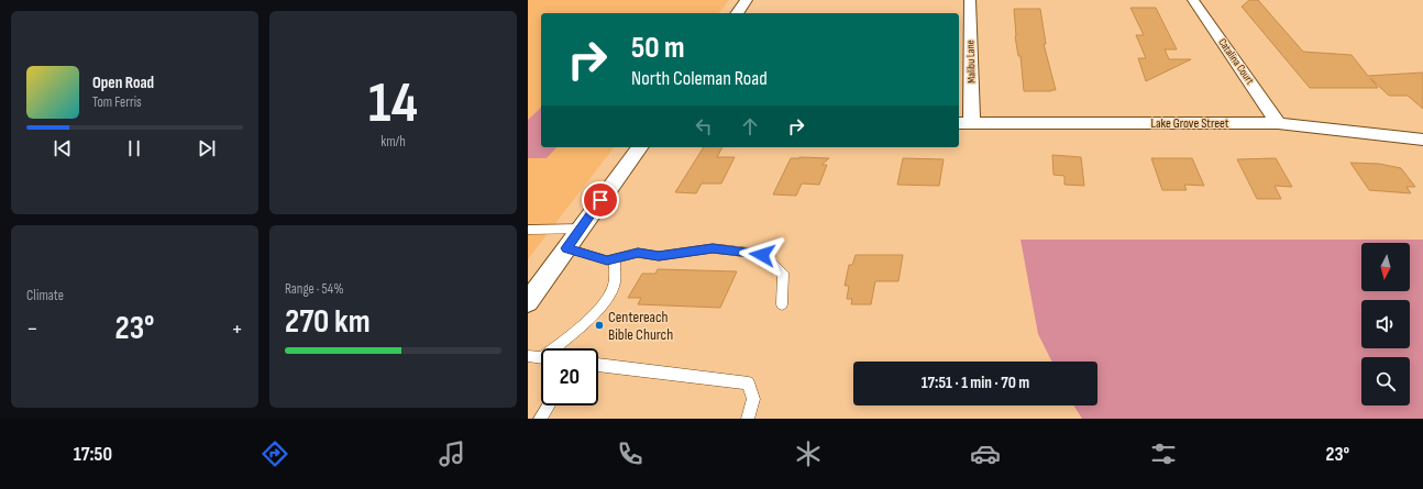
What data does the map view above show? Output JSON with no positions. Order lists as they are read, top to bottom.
{
  "streets": {
    "street": ["Malibu Lane", "Catalina Court", "Lake Grove Street"]
  },
  "crossings": [
    ["Malibu Lane", "Lake Grove Street"],
    ["Catalina Court", "Lake Grove Street"]
  ],
  "places": ["Centereach Bible Church"],
  "north": "bottom",
  "page": {
    "tile": [
      ["14", "km/h"],
      "Climate",
      ["Range · 54%", "270 km"]
    ],
    "turn": ["50 m", "North Coleman Road"],
    "song": ["Open Road", "Tom Ferris"],
    "heat": ["−", "23°", "+"],
    "limit": "20",
    "trip": "17:51 · 1 min · 70 m",
    "tabs": ["17:50", "23°"]
  }
}
